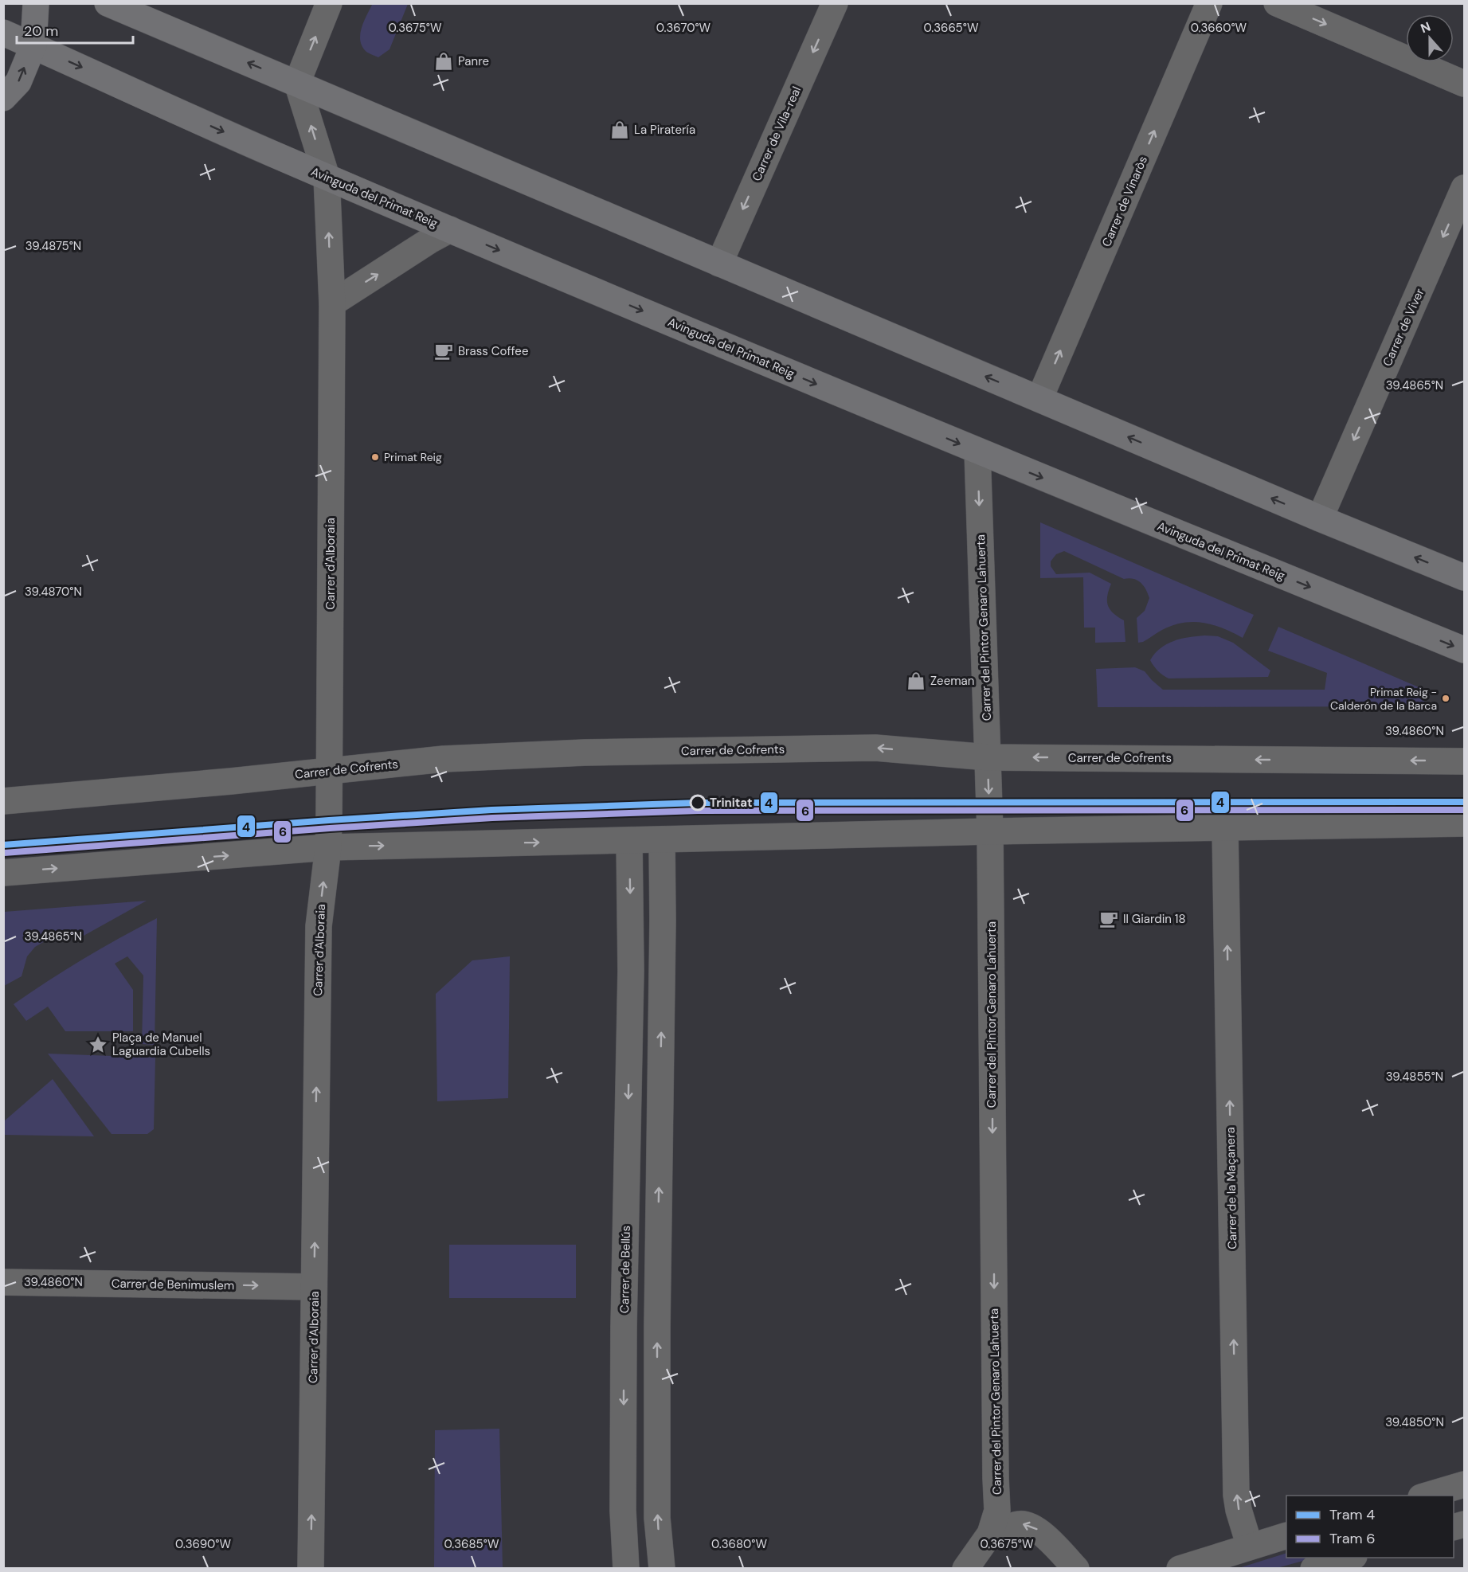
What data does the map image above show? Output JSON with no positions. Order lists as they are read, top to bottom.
{
  "streets": {
    "main road": ["Avinguda del Primat Reig"],
    "street": [
      "Carrer de Vila-real",
      "Carrer de Vinaròs",
      "Carrer de Viver",
      "Carrer d'Alboraia",
      "Carrer del Pintor Genaro Lahuerta",
      "Carrer de Cofrents",
      "Carrer de la Maçanera",
      "Carrer de Bellús",
      "Carrer de Benimuslem"
    ]
  },
  "crossings": [
    ["Avinguda del Primat Reig", "Carrer d'Alboraia"],
    ["Avinguda del Primat Reig", "Carrer del Pintor Genaro Lahuerta"],
    ["Carrer d'Alboraia", "Carrer de Cofrents"],
    ["Carrer d'Alboraia", "Carrer de Benimuslem"],
    ["Carrer del Pintor Genaro Lahuerta", "Carrer de Cofrents"]
  ],
  "one_way": [
    "Carrer de Vila-real",
    "Carrer de Vinaròs",
    "Carrer de Viver",
    "Carrer d'Alboraia",
    "Carrer del Pintor Genaro Lahuerta",
    "Carrer de la Maçanera",
    "Carrer de Benimuslem"
  ],
  "places": {
    "shop": ["Panre", "La Piratería", "Zeeman"],
    "cafe": ["Brass Coffee", "Il Giardin 18"],
    "other": ["Primat Reig", "Primat Reig - Calderón de la Barca", "Trinitat"],
    "place": ["Plaça de Manuel Laguardia Cubells"]
  },
  "lines": ["tram line 4", "tram line 6"],
  "legend": ["Tram 4", "Tram 6"],
  "scale_bar": "20 m",
  "north": "top",
  "coordinates": [
    "0.3675°W",
    "0.3670°W",
    "0.3665°W",
    "0.3660°W",
    "39.4875°N",
    "39.4865°N",
    "39.4870°N",
    "39.4860°N",
    "39.4855°N",
    "39.4850°N",
    "0.3690°W",
    "0.3685°W",
    "0.3680°W"
  ]
}
